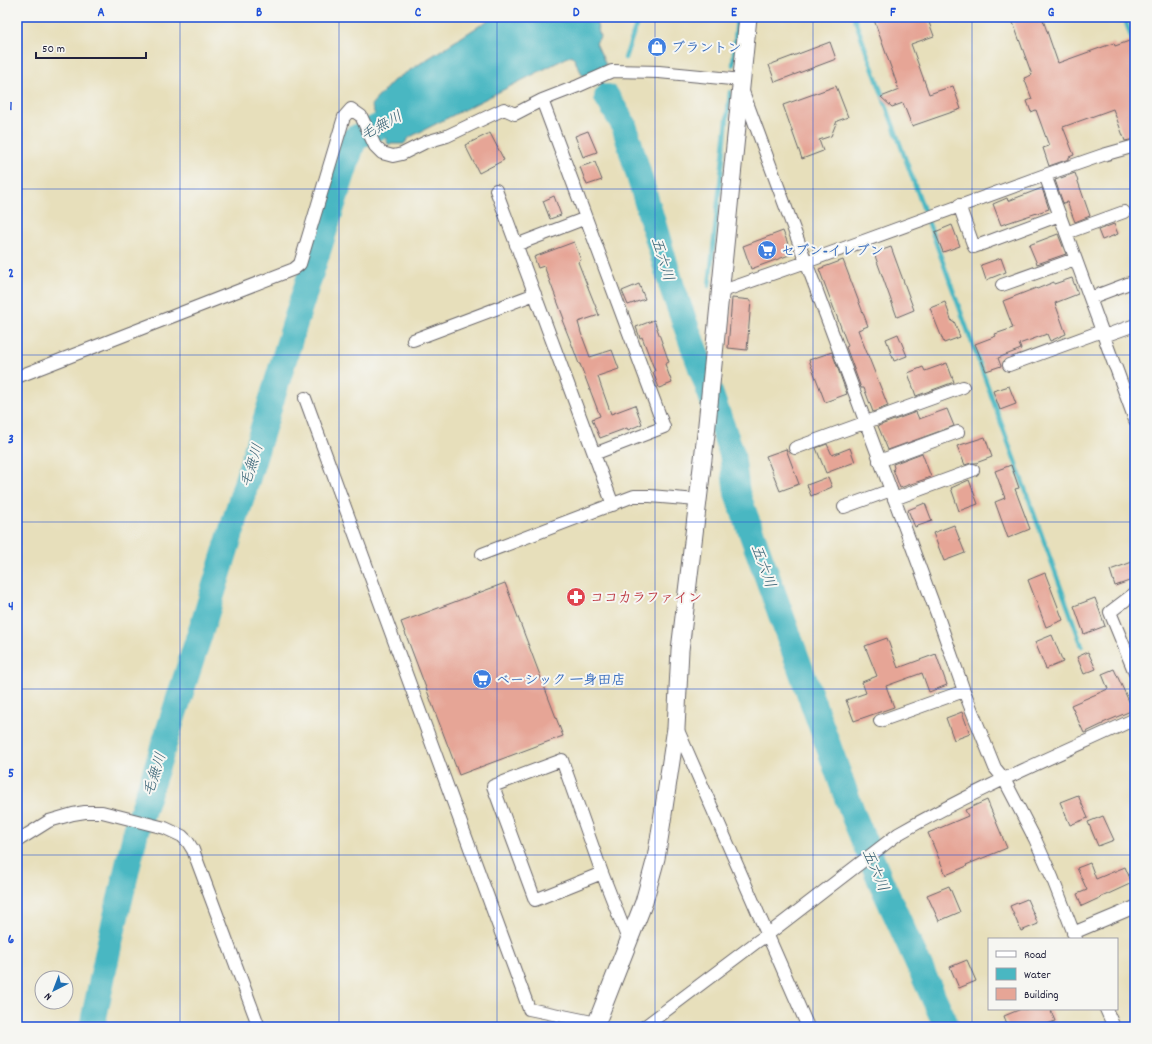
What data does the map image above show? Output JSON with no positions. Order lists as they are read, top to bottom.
{
  "water": ["毛無川", "五六川"],
  "places": {
    "shop": ["ブラントン"],
    "supermarket": ["セブン-イレブン", "ベーシック 一身田店"],
    "pharmacy": ["ココカラファイン"]
  },
  "legend": ["Road", "Water", "Building"],
  "scale_bar": "50 m",
  "north": "bottom left",
  "grid": {
    "columns": [
      "A",
      "B",
      "C",
      "D",
      "E",
      "F",
      "G"
    ],
    "rows": [
      "1",
      "2",
      "3",
      "4",
      "5",
      "6"
    ]
  }
}
